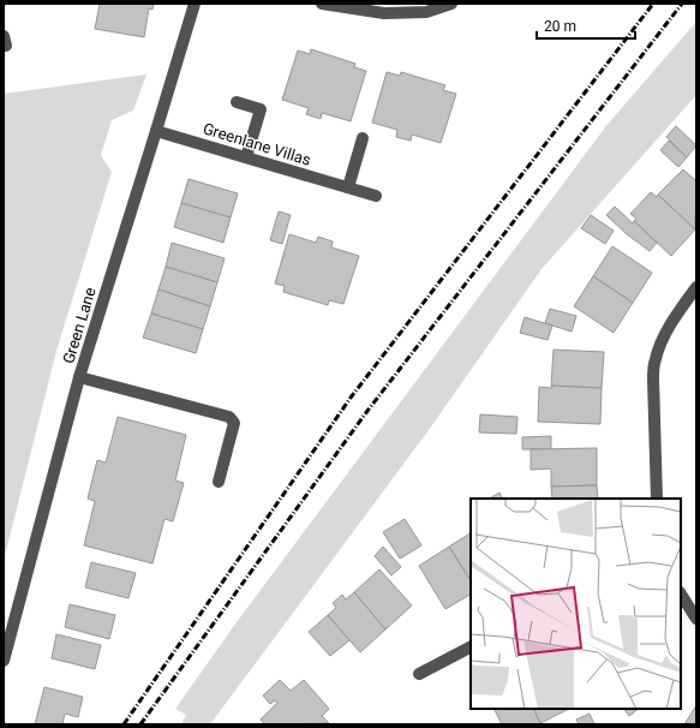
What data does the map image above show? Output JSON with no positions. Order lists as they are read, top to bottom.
{
  "streets": {
    "street": ["Greenlane Villas", "Green Lane"]
  },
  "crossings": [
    ["Greenlane Villas", "Green Lane"]
  ],
  "scale_bar": "20 m"
}
